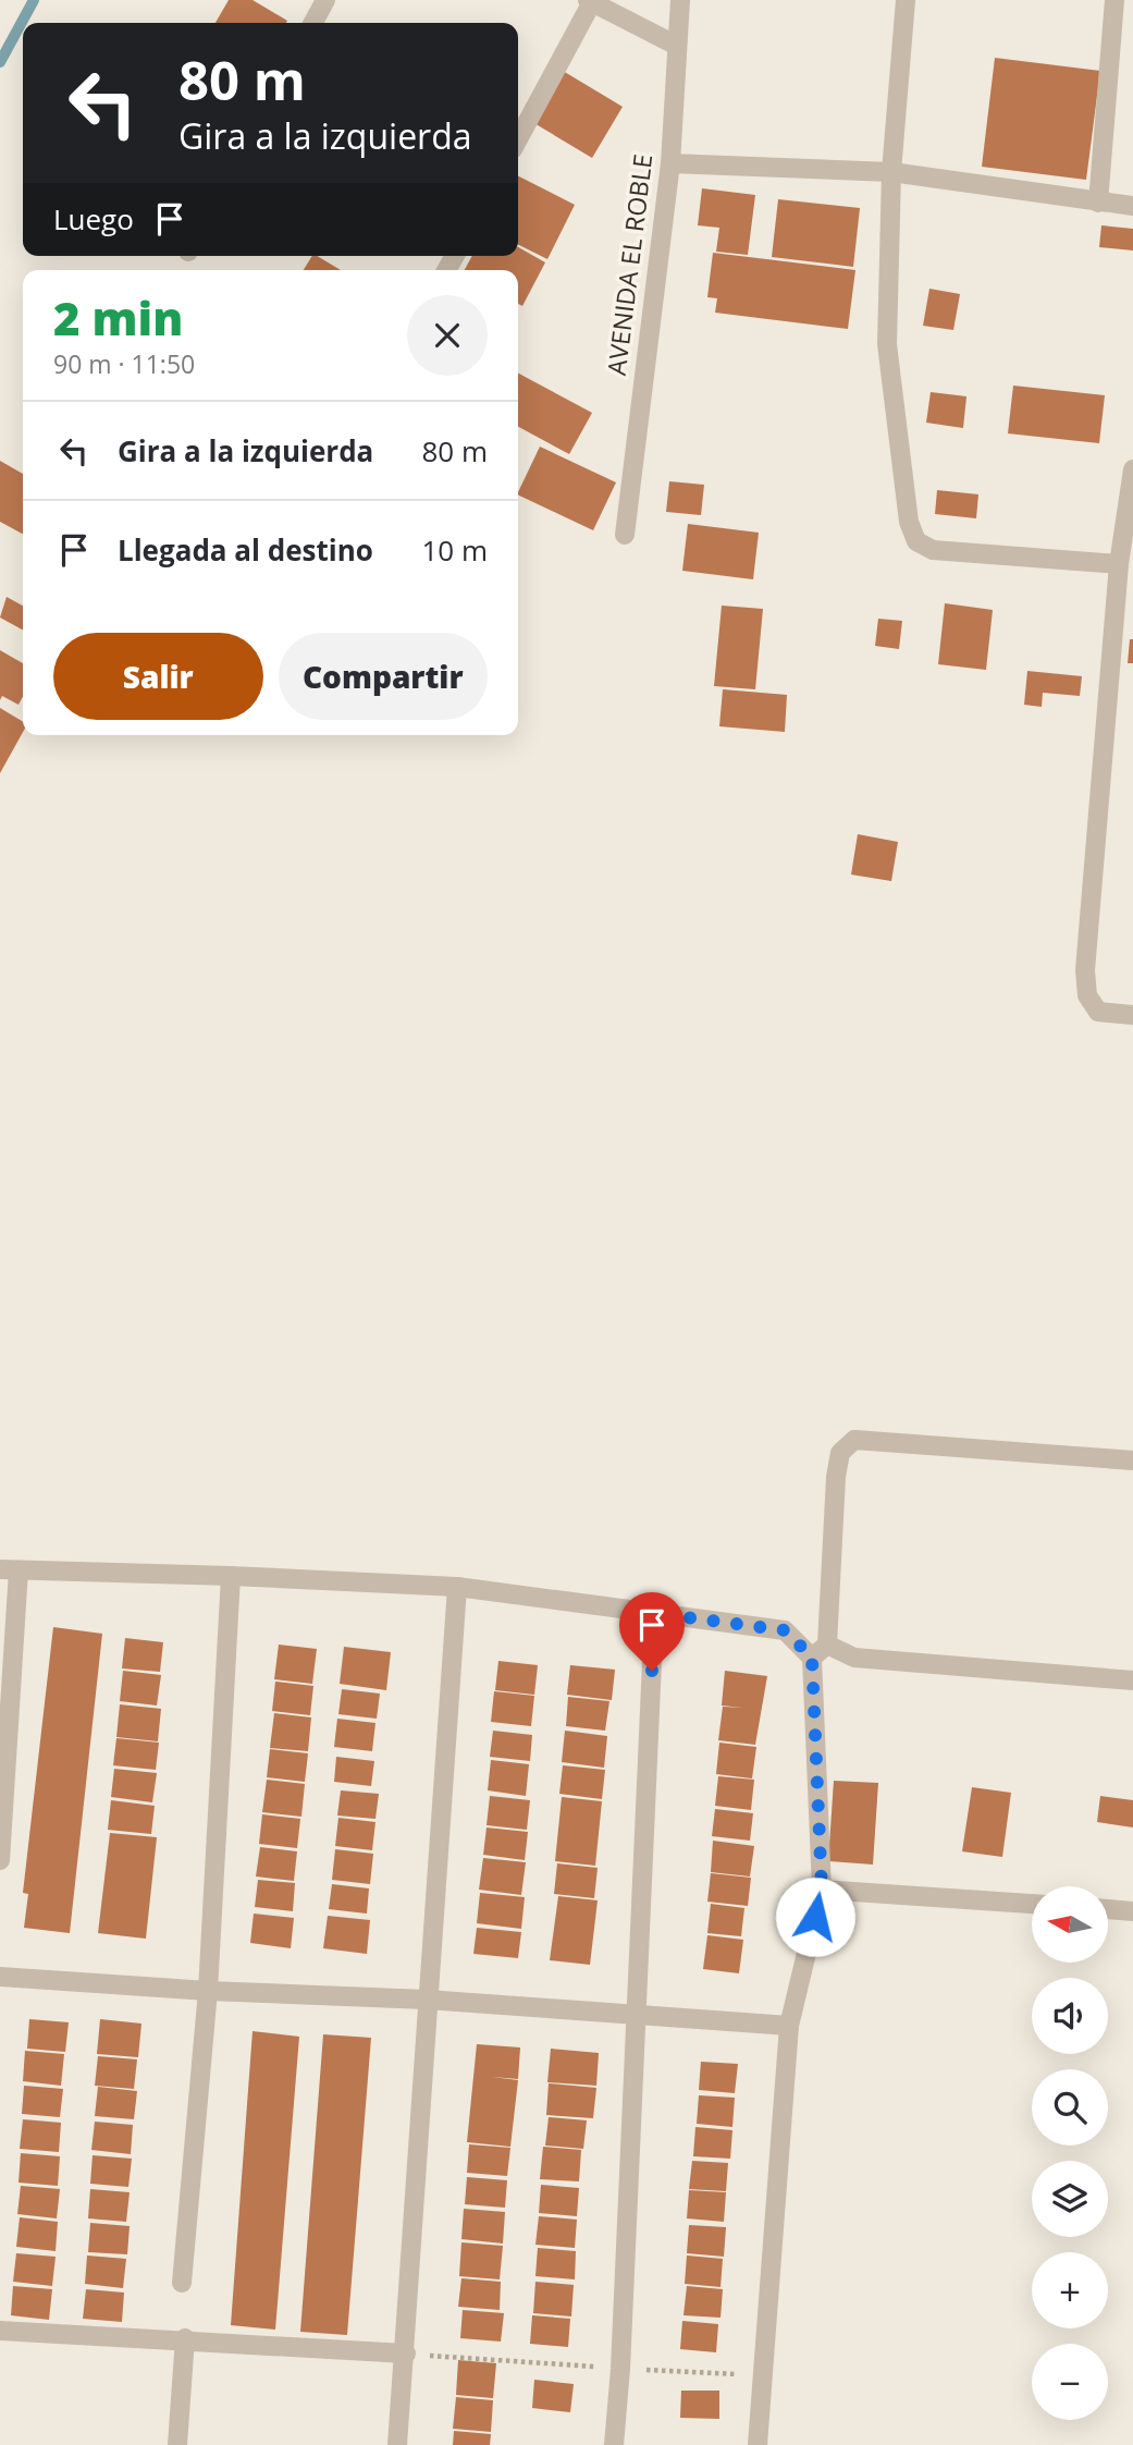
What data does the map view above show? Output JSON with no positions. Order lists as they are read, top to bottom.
{
  "streets": {
    "street": ["AVENIDA EL ROBLE"]
  },
  "north": "left",
  "page": {
    "turn": ["80 m", "Gira a la izquierda"],
    "then": "Luego",
    "heading": ["2 min", "90 m · 11:50"],
    "list": [
      {
        "name": "Gira a la izquierda",
        "value": "80 m"
      },
      {
        "name": "Llegada al destino",
        "value": "10 m"
      }
    ],
    "buttons": ["Salir", "Compartir"],
    "map_buttons": ["+", "−"]
  }
}
